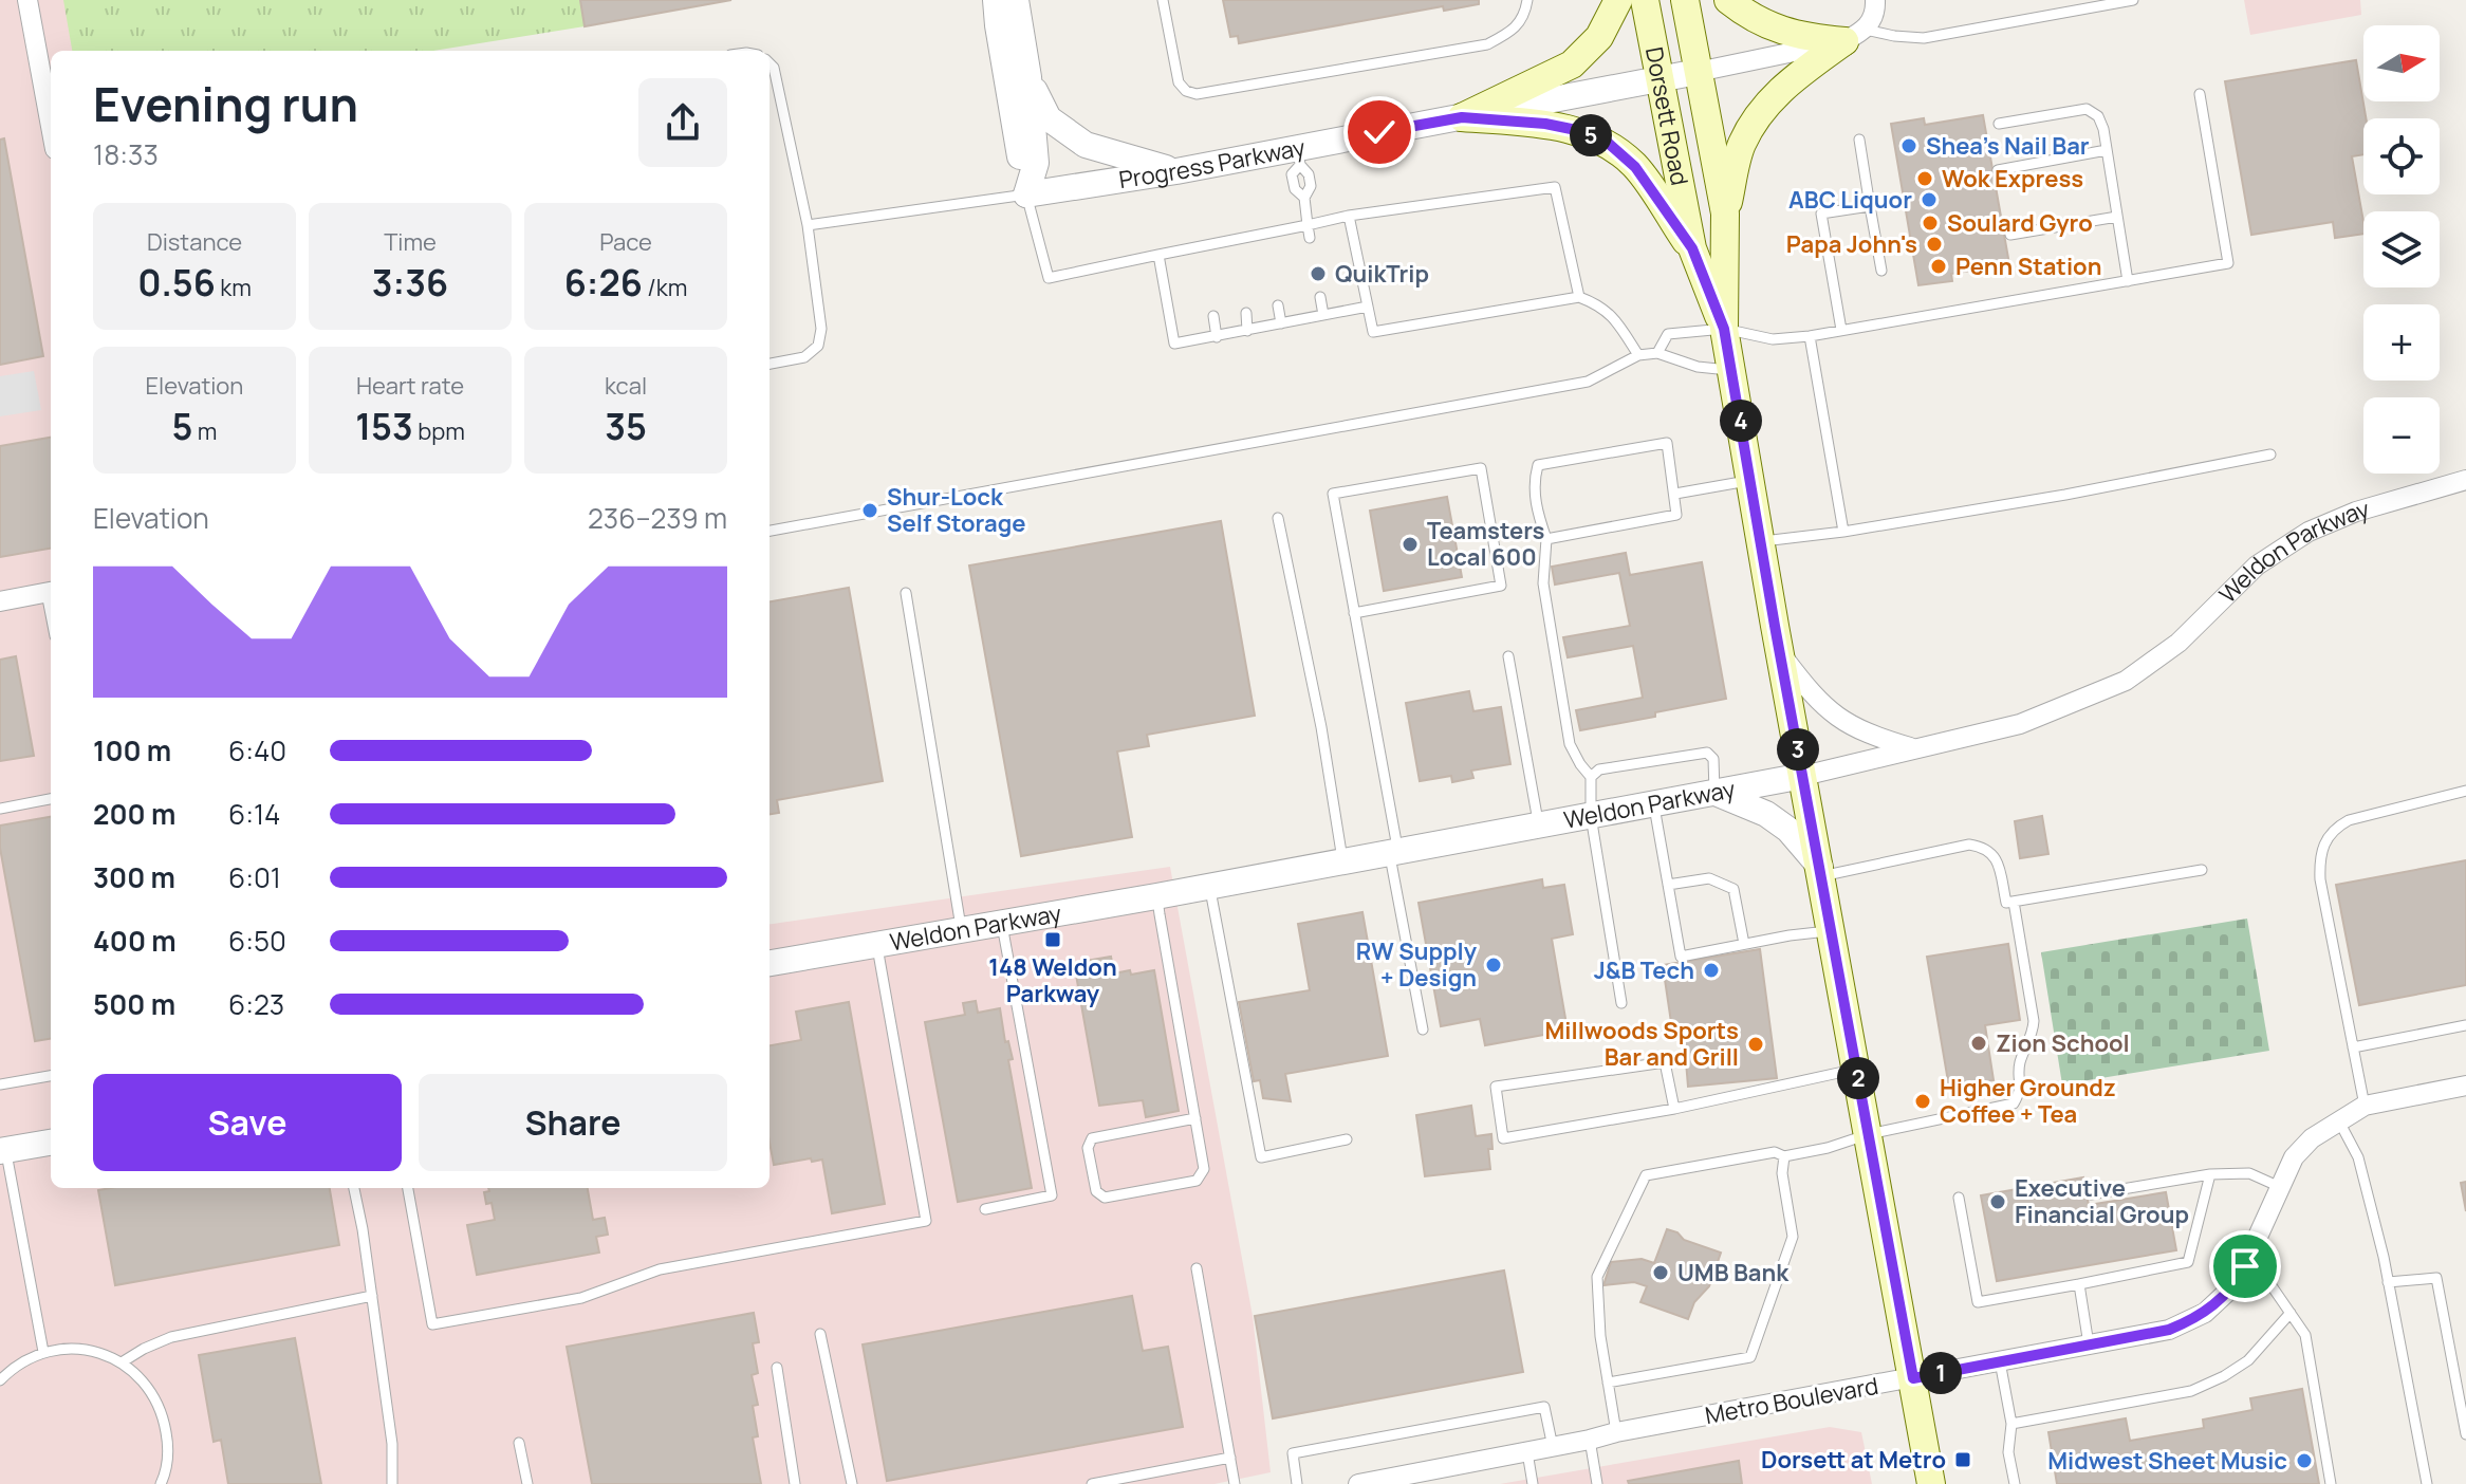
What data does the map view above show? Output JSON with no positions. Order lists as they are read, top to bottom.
{
  "streets": {
    "main road": ["Dorsett Road"],
    "street": ["Progress Parkway", "Weldon Parkway", "Metro Boulevard"]
  },
  "crossings": [
    ["Dorsett Road", "Progress Parkway"],
    ["Dorsett Road", "Weldon Parkway"],
    ["Dorsett Road", "Metro Boulevard"]
  ],
  "places": {
    "other": [
      "Shea's Nail Bar",
      "Wok Express",
      "ABC Liquor",
      "Soulard Gyro",
      "Papa John's",
      "Penn Station",
      "QuikTrip",
      "Shur-Lock Self Storage",
      "Teamsters Local 600",
      "RW Supply + Design",
      "J&B Tech",
      "Zion School",
      "Millwoods Sports Bar and Grill",
      "Higher Groundz Coffee + Tea",
      "Executive Financial Group",
      "UMB Bank",
      "Midwest Sheet Music"
    ],
    "transit": ["148 Weldon Parkway", "Dorsett at Metro"]
  },
  "north": "right",
  "page": {
    "map_buttons": ["+", "−"],
    "heading": ["Evening run", "18:33"],
    "pins": [
      "5",
      "4",
      "3",
      "2",
      "1"
    ],
    "stats": [
      ["Distance", "0.56 km"],
      ["Time", "3:36"],
      ["Pace", "6:26 /km"],
      ["Elevation", "5 m"],
      ["Heart rate", "153 bpm"],
      ["kcal", "35"]
    ],
    "chart": ["Elevation", "236–239 m"],
    "list": [
      {
        "name": "100 m",
        "note": "6:40"
      },
      {
        "name": "200 m",
        "note": "6:14"
      },
      {
        "name": "300 m",
        "note": "6:01"
      },
      {
        "name": "400 m",
        "note": "6:50"
      },
      {
        "name": "500 m",
        "note": "6:23"
      }
    ],
    "buttons": ["Save", "Share"]
  }
}
